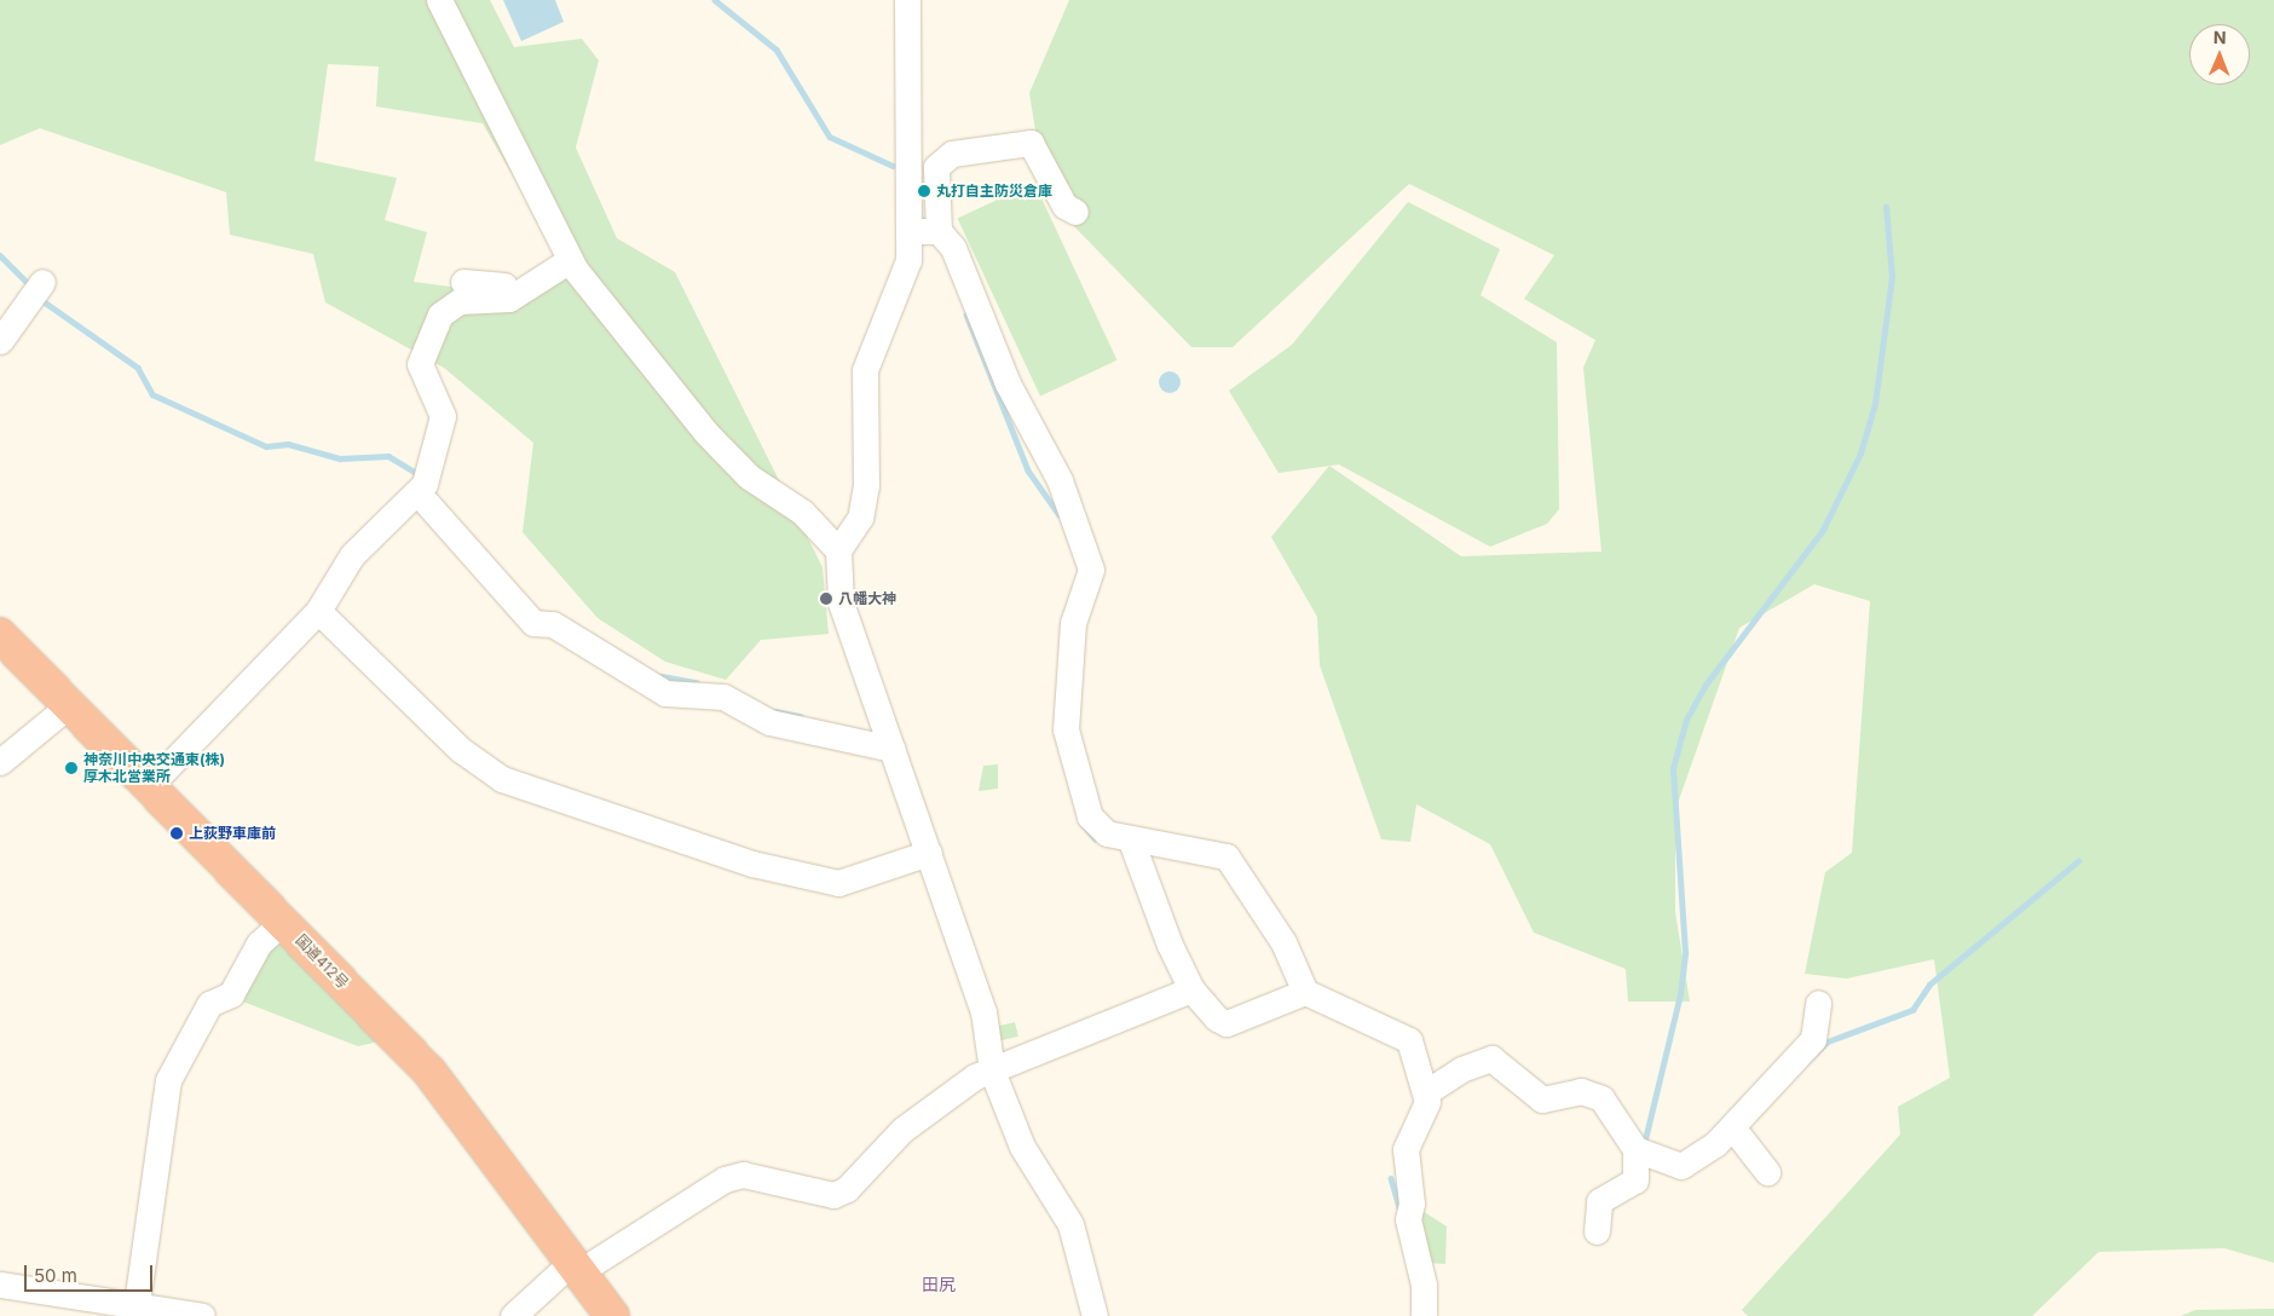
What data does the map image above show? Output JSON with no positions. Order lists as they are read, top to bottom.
{
  "streets": {
    "highway": ["国道412号"]
  },
  "districts": ["田尻"],
  "places": [
    "丸打自主防災倉庫",
    "八幡大神",
    "神奈川中央交通東(株) 厚木北営業所",
    "上荻野車庫前"
  ],
  "scale_bar": "50 m",
  "north": "top"
}
